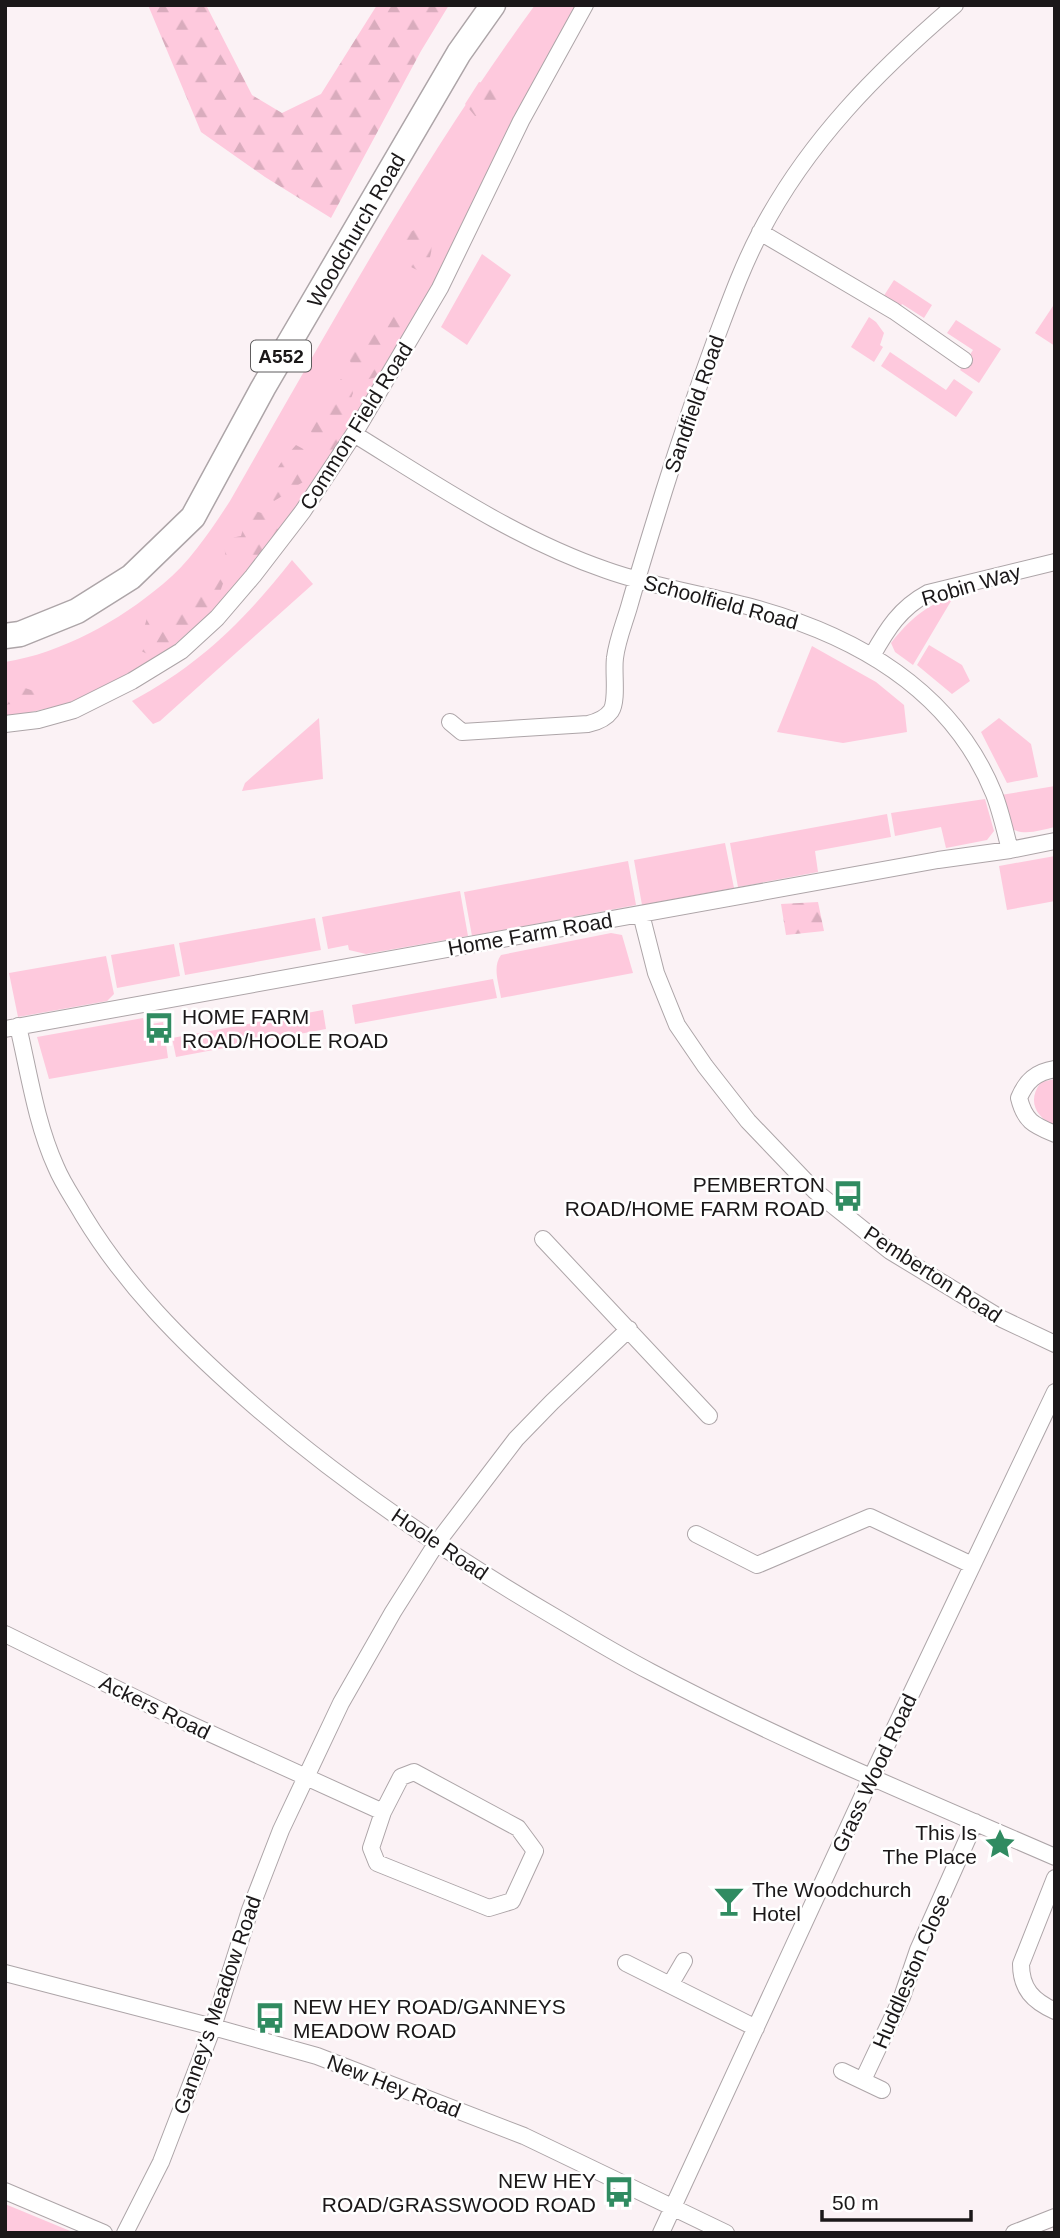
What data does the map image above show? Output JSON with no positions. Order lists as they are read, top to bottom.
{
  "streets": {
    "main road": ["Woodchurch Road", "A552"],
    "street": [
      "Sandfield Road",
      "Common Field Road",
      "Robin Way",
      "Schoolfield Road",
      "Home Farm Road",
      "Pemberton Road",
      "Hoole Road",
      "Ackers Road",
      "Grass Wood Road",
      "Huddleston Close",
      "Ganney's Meadow Road",
      "New Hey Road"
    ]
  },
  "crossings": [
    ["Sandfield Road", "Schoolfield Road"],
    ["Common Field Road", "Schoolfield Road"],
    ["Robin Way", "Schoolfield Road"],
    ["Schoolfield Road", "Home Farm Road"],
    ["Home Farm Road", "Pemberton Road"],
    ["Home Farm Road", "Hoole Road"],
    ["Hoole Road", "Grass Wood Road"],
    ["Hoole Road", "Huddleston Close"],
    ["Hoole Road", "Ganney's Meadow Road"],
    ["Ackers Road", "Ganney's Meadow Road"],
    ["Grass Wood Road", "New Hey Road"],
    ["Ganney's Meadow Road", "New Hey Road"]
  ],
  "places": {
    "bus stop": [
      "HOME FARM ROAD/HOOLE ROAD",
      "PEMBERTON ROAD/HOME FARM ROAD",
      "NEW HEY ROAD/GANNEYS MEADOW ROAD",
      "NEW HEY ROAD/GRASSWOOD ROAD"
    ],
    "place": ["This Is The Place"],
    "bar": ["The Woodchurch Hotel"]
  },
  "scale_bar": "50 m"
}
